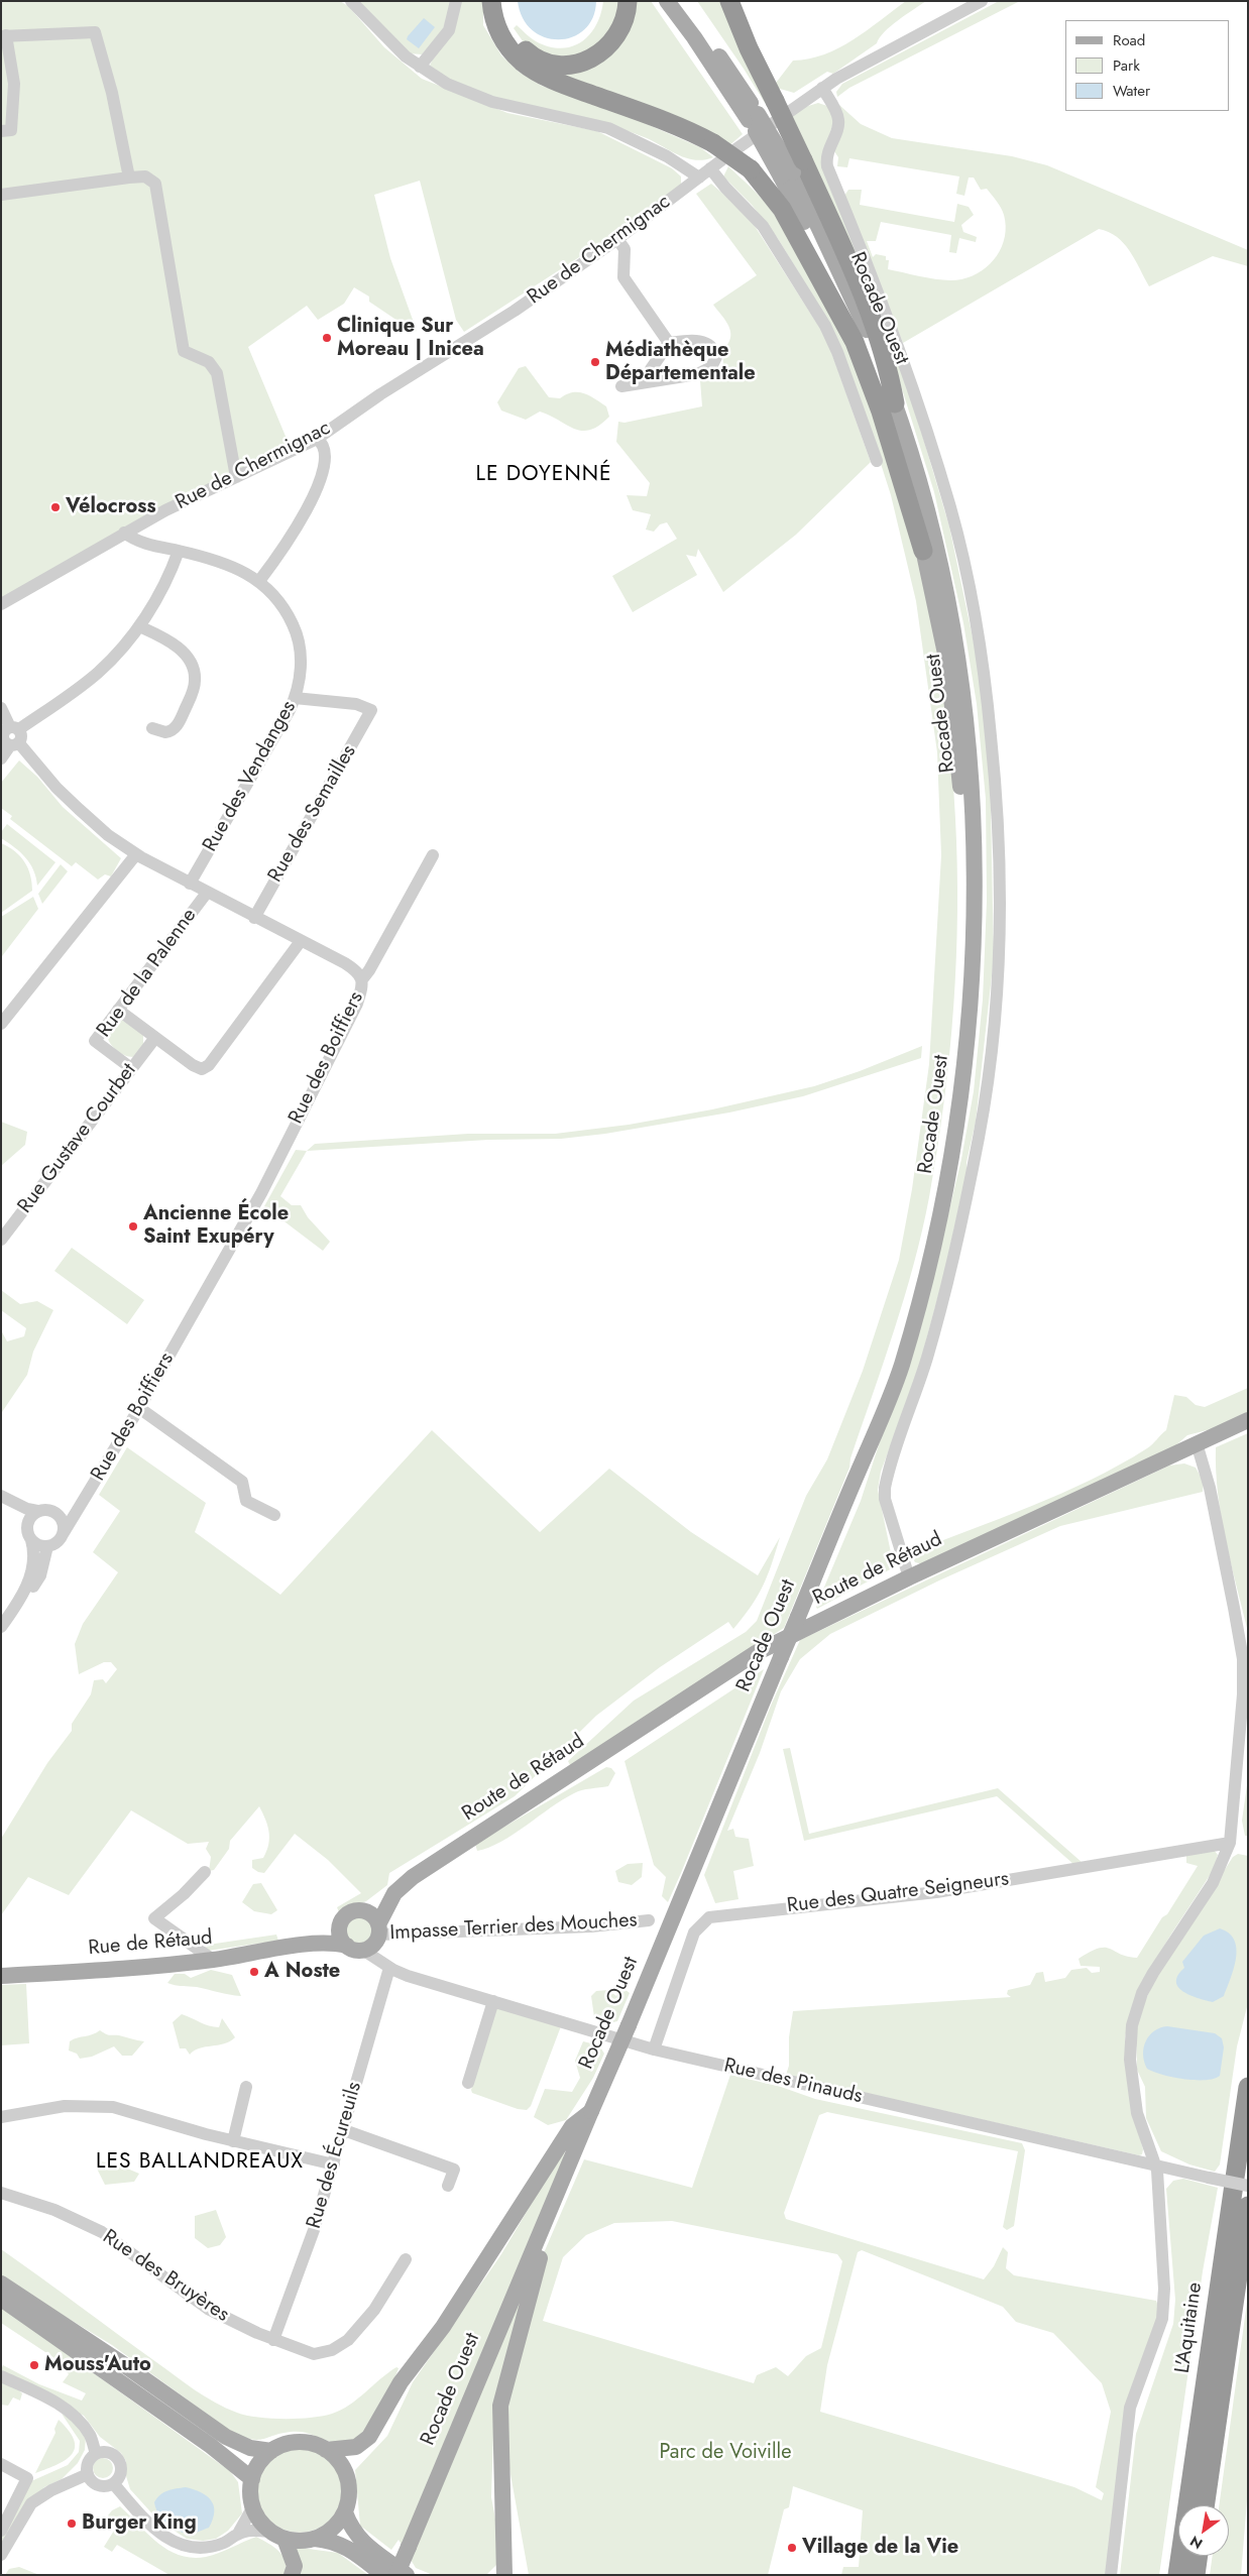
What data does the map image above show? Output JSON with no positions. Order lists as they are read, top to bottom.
{
  "streets": {
    "highway": ["L'Aquitaine"],
    "main road": ["Rocade Ouest", "Route de Rétaud", "Rue de Rétaud"],
    "street": [
      "Rue de Chermignac",
      "Rue des Vendanges",
      "Rue des Semailles",
      "Rue de la Palenne",
      "Rue des Boiffiers",
      "Rue Gustave Courbet",
      "Rue des Quatre Seigneurs",
      "Impasse Terrier des Mouches",
      "Rue des Pinauds",
      "Rue des Écureuils",
      "Rue des Bruyères"
    ]
  },
  "crossings": [
    ["Rue de Chermignac", "Rue des Vendanges"],
    ["Rue des Vendanges", "Rue des Semailles"],
    ["Rue des Vendanges", "Rue des Boiffiers"],
    ["Rue des Semailles", "Rue des Boiffiers"],
    ["Rue de la Palenne", "Rue des Boiffiers"],
    ["Rue de la Palenne", "Rue Gustave Courbet"],
    ["Rue des Quatre Seigneurs", "Rue des Pinauds"],
    ["Impasse Terrier des Mouches", "Rue des Pinauds"],
    ["Rue des Pinauds", "Rue des Écureuils"],
    ["Rue des Écureuils", "Rue des Bruyères"]
  ],
  "districts": ["LE DOYENNÉ", "LES BALLANDREAUX"],
  "parks": ["Parc de Voiville"],
  "places": [
    "Clinique Sur Moreau | Inicea",
    "Médiathèque Départementale",
    "Vélocross",
    "Ancienne École Saint Exupéry",
    "A Noste",
    "Mouss'Auto",
    "Burger King",
    "Village de la Vie"
  ],
  "legend": ["Road", "Park", "Water"],
  "north": "bottom left"
}
